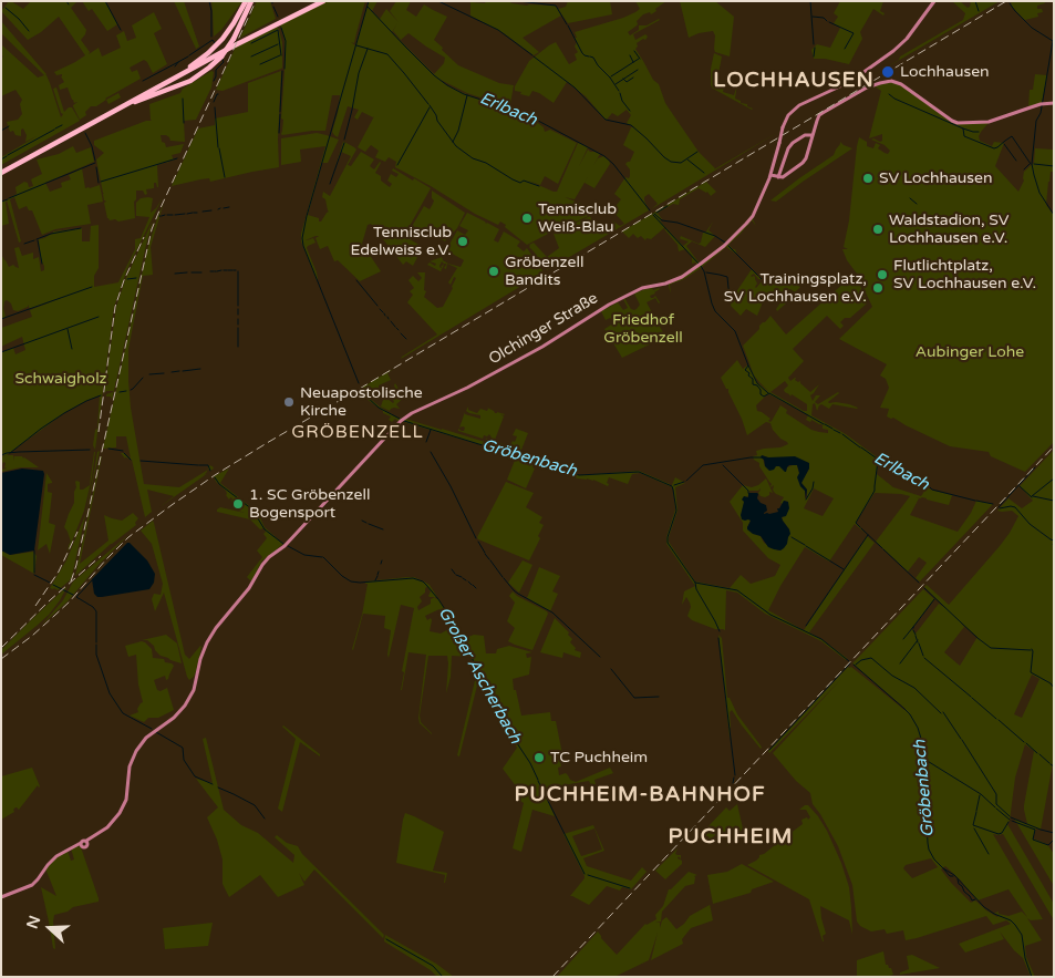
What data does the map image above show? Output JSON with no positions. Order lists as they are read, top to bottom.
{
  "streets": {
    "main road": ["Olchinger Straße"]
  },
  "districts": [
    "LOCHHAUSEN",
    "GRÖBENZELL",
    "PUCHHEIM-BAHNHOF",
    "PUCHHEIM"
  ],
  "water": ["Erlbach", "Gröbenbach", "Großer Ascherbach"],
  "parks": ["Friedhof Gröbenzell", "Aubinger Lohe", "Schwaigholz"],
  "places": [
    "Lochhausen",
    "SV Lochhausen",
    "Tennisclub Weiß-Blau",
    "Waldstadion, SV Lochhausen e.V.",
    "Tennisclub Edelweiss e.V.",
    "Gröbenzell Bandits",
    "Flutlichtplatz, SV Lochhausen e.V.",
    "Trainingsplatz, SV Lochhausen e.V.",
    "Neuapostolische Kirche",
    "1. SC Gröbenzell Bogensport",
    "TC Puchheim"
  ],
  "north": "left"
}
